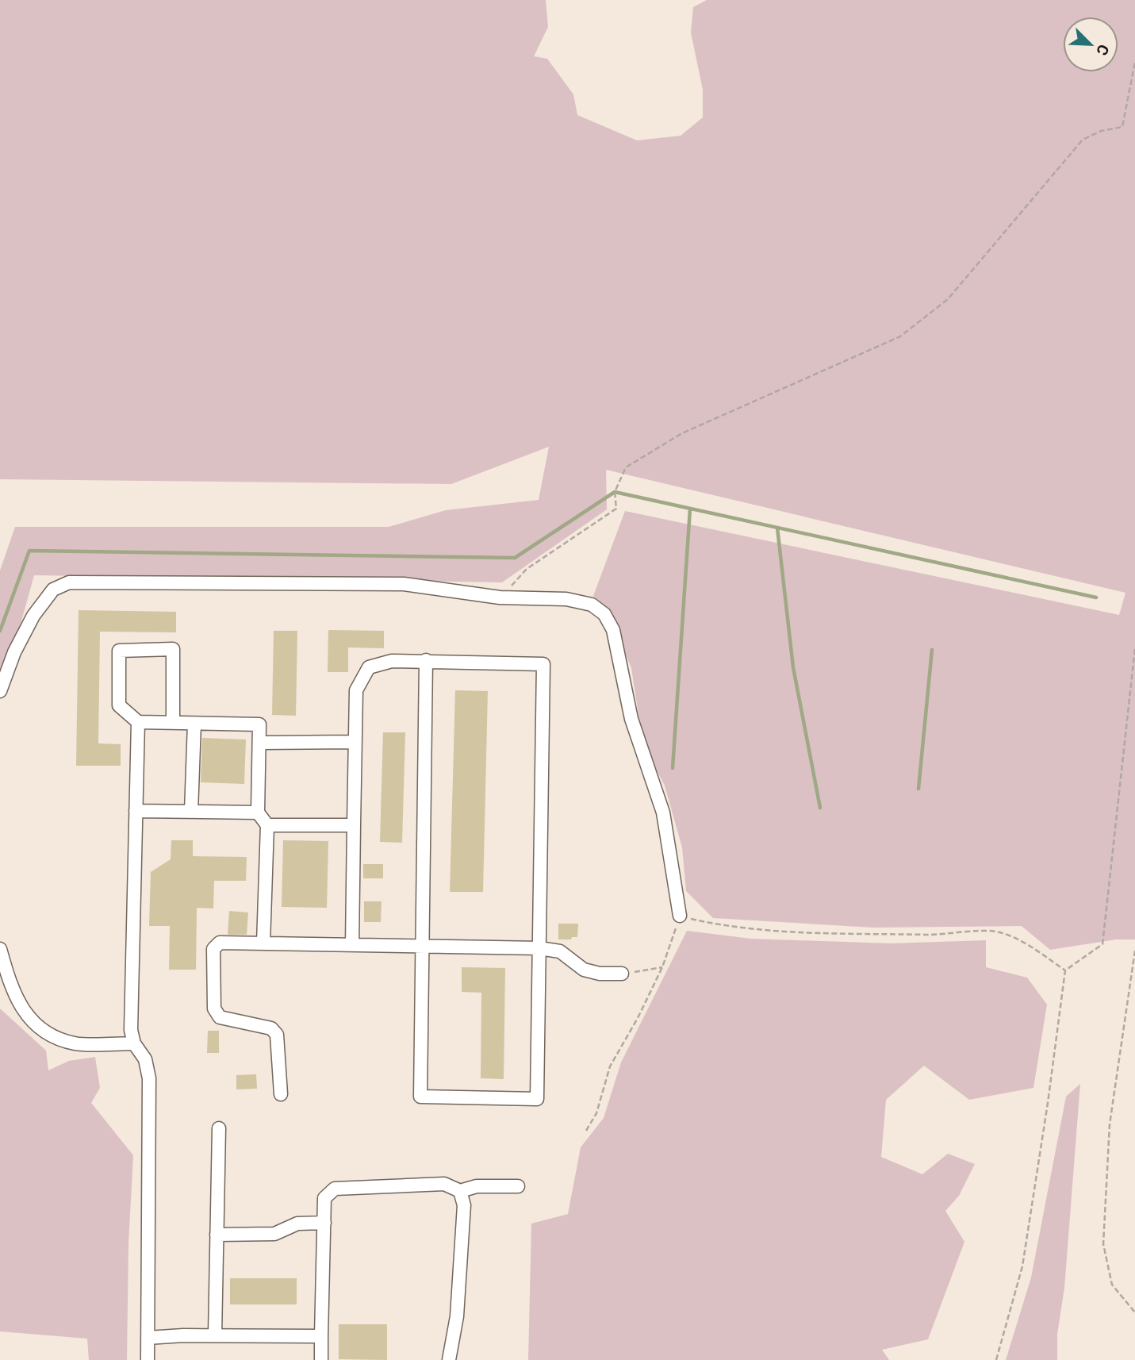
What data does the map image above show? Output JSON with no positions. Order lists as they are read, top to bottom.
{
  "north": "bottom right"
}
